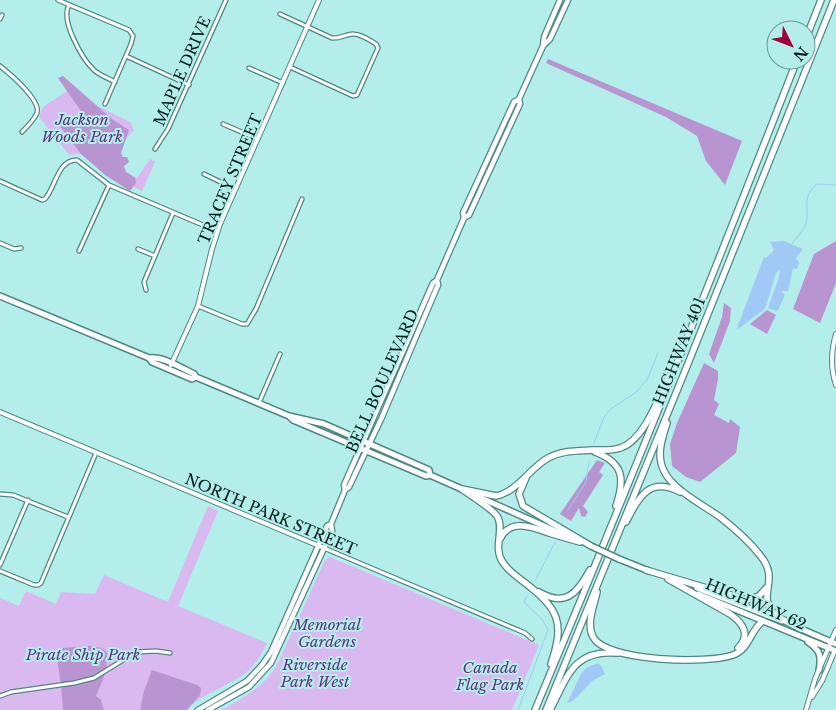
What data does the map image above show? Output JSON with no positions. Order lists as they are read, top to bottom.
{
  "streets": {
    "highway": ["HIGHWAY 401"],
    "main road": ["BELL BOULEVARD", "HIGHWAY 62"],
    "street": ["MAPLE DRIVE", "TRACEY STREET", "NORTH PARK STREET"]
  },
  "crossings": [
    ["BELL BOULEVARD", "NORTH PARK STREET"]
  ],
  "parks": [
    "Jackson Woods Park",
    "Memorial Gardens",
    "Pirate Ship Park",
    "Riverside Park West",
    "Canada Flag Park"
  ],
  "north": "bottom right"
}
